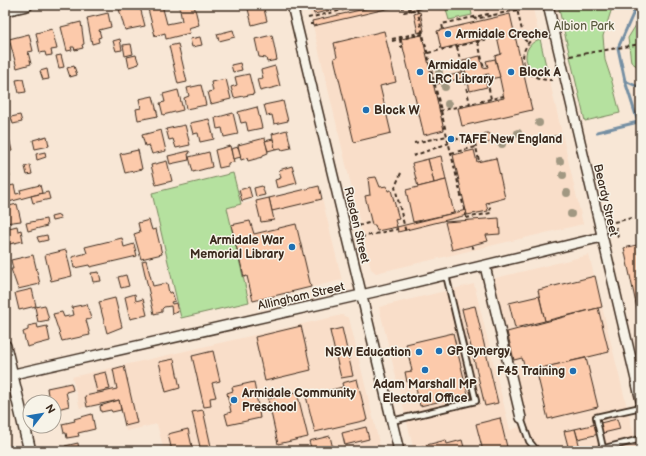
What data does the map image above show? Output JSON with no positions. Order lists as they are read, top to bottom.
{
  "streets": {
    "street": ["Beardy Street", "Rusden Street", "Allingham Street"]
  },
  "crossings": [
    ["Beardy Street", "Allingham Street"],
    ["Rusden Street", "Allingham Street"]
  ],
  "parks": ["Albion Park"],
  "places": [
    "Armidale Creche",
    "Armidale LRC Library",
    "Block A",
    "Block W",
    "TAFE New England",
    "Armidale War Memorial Library",
    "GP Synergy",
    "NSW Education",
    "Adam Marshall MP Electoral Office",
    "F45 Training",
    "Armidale Community Preschool"
  ],
  "north": "top right"
}
